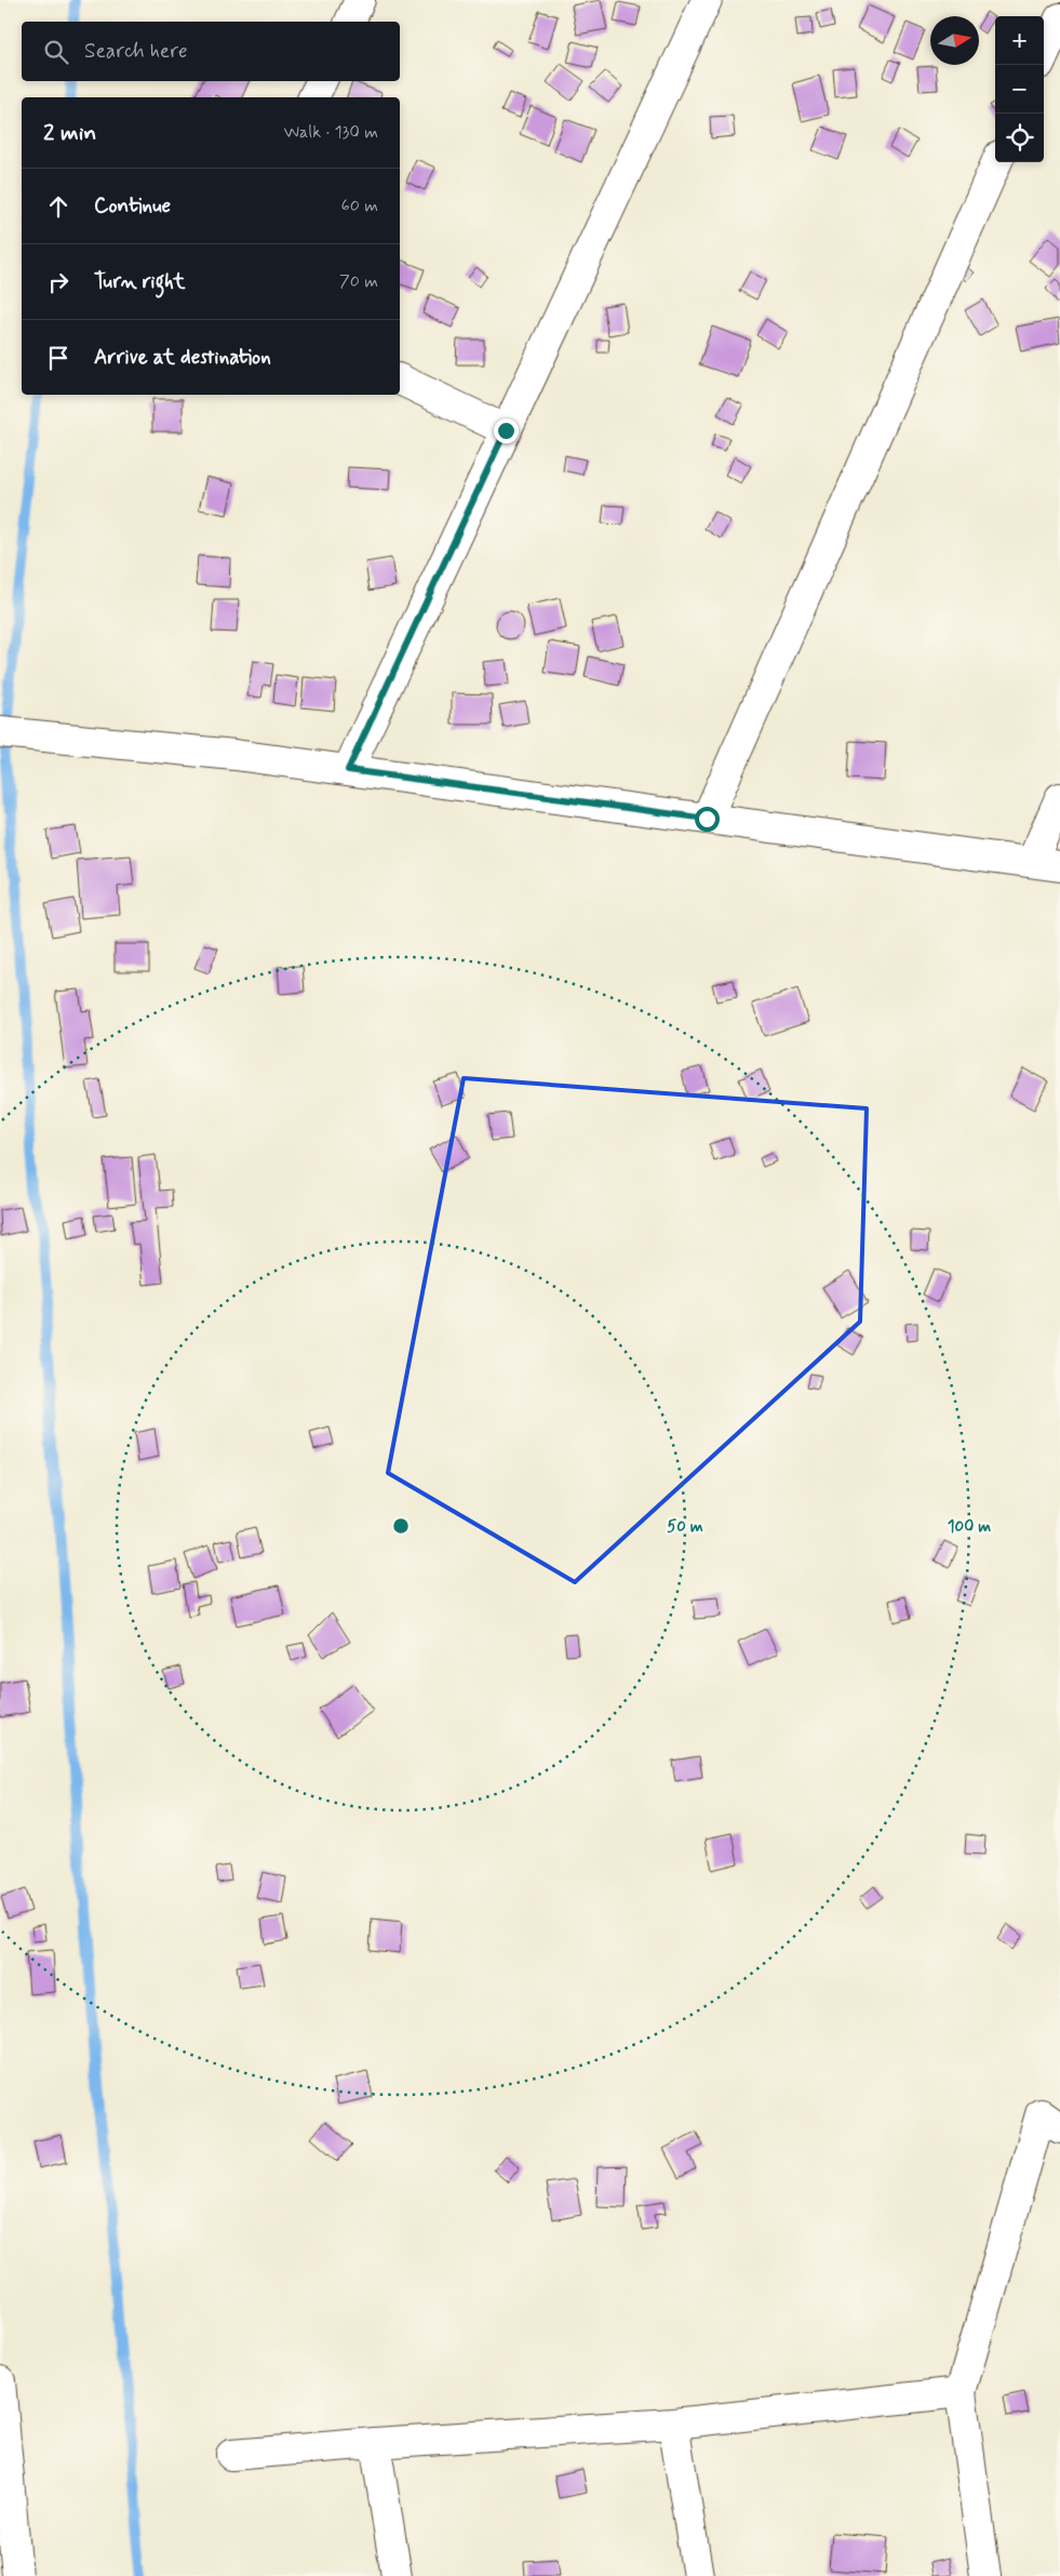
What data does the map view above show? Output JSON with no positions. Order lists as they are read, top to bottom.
{
  "north": "right",
  "page": {
    "map_buttons": ["+", "−"],
    "search": "Search here",
    "heading": ["2 min", "Walk · 130 m"],
    "list": [
      ["Continue", "60 m"],
      ["Turn right", "70 m"],
      "Arrive at destination"
    ]
  },
  "rings": ["50 m", "100 m"]
}
